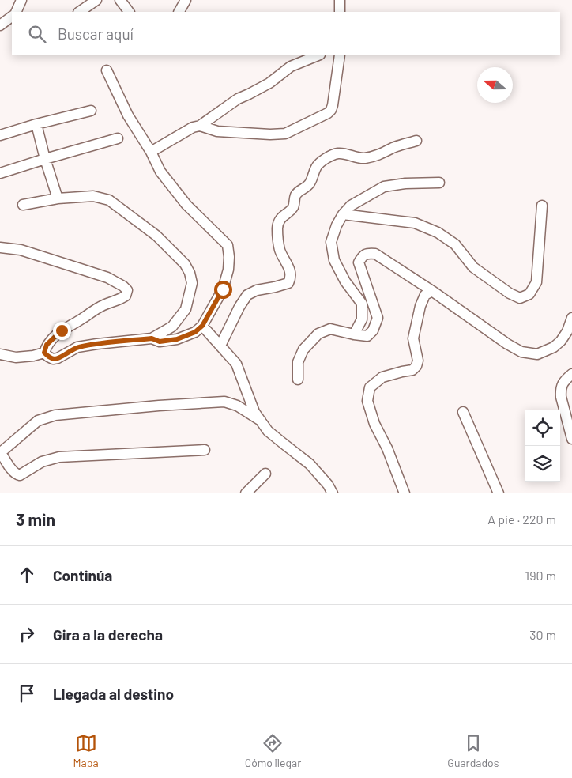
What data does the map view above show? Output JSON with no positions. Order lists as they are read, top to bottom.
{
  "north": "left",
  "page": {
    "search": "Buscar aquí",
    "heading": ["3 min", "A pie · 220 m"],
    "list": [
      ["Continúa", "190 m"],
      ["Gira a la derecha", "30 m"],
      "Llegada al destino"
    ],
    "nav": ["Mapa", "Cómo llegar", "Guardados"]
  }
}
